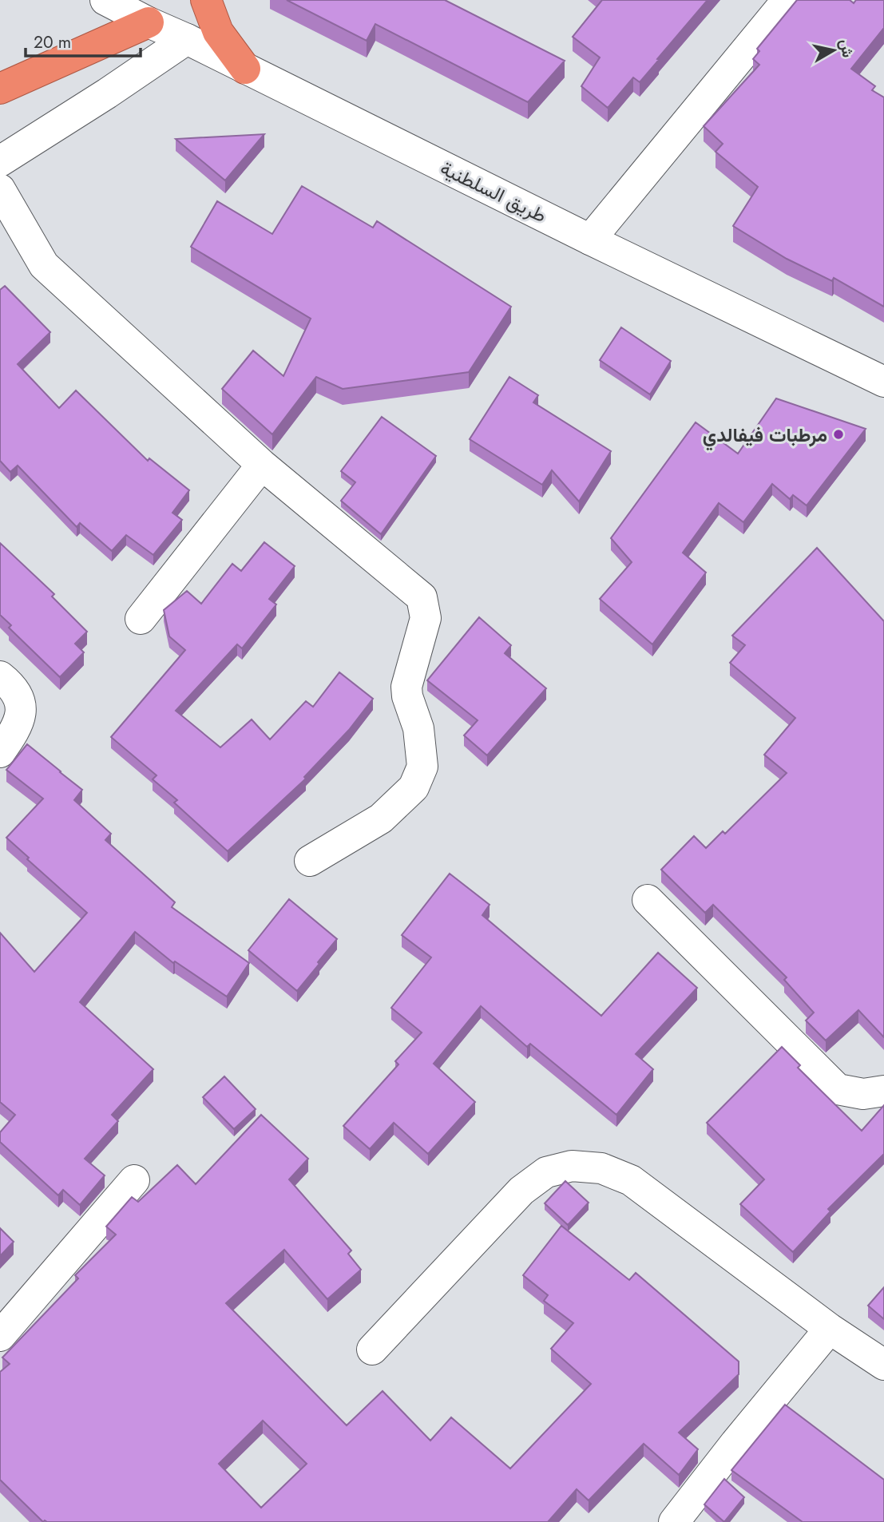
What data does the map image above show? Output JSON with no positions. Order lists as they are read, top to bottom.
{
  "streets": {
    "street": ["طريق السلطنية"]
  },
  "places": ["مرطبات فيفالدي"],
  "scale_bar": "20 m",
  "north": "right"
}
